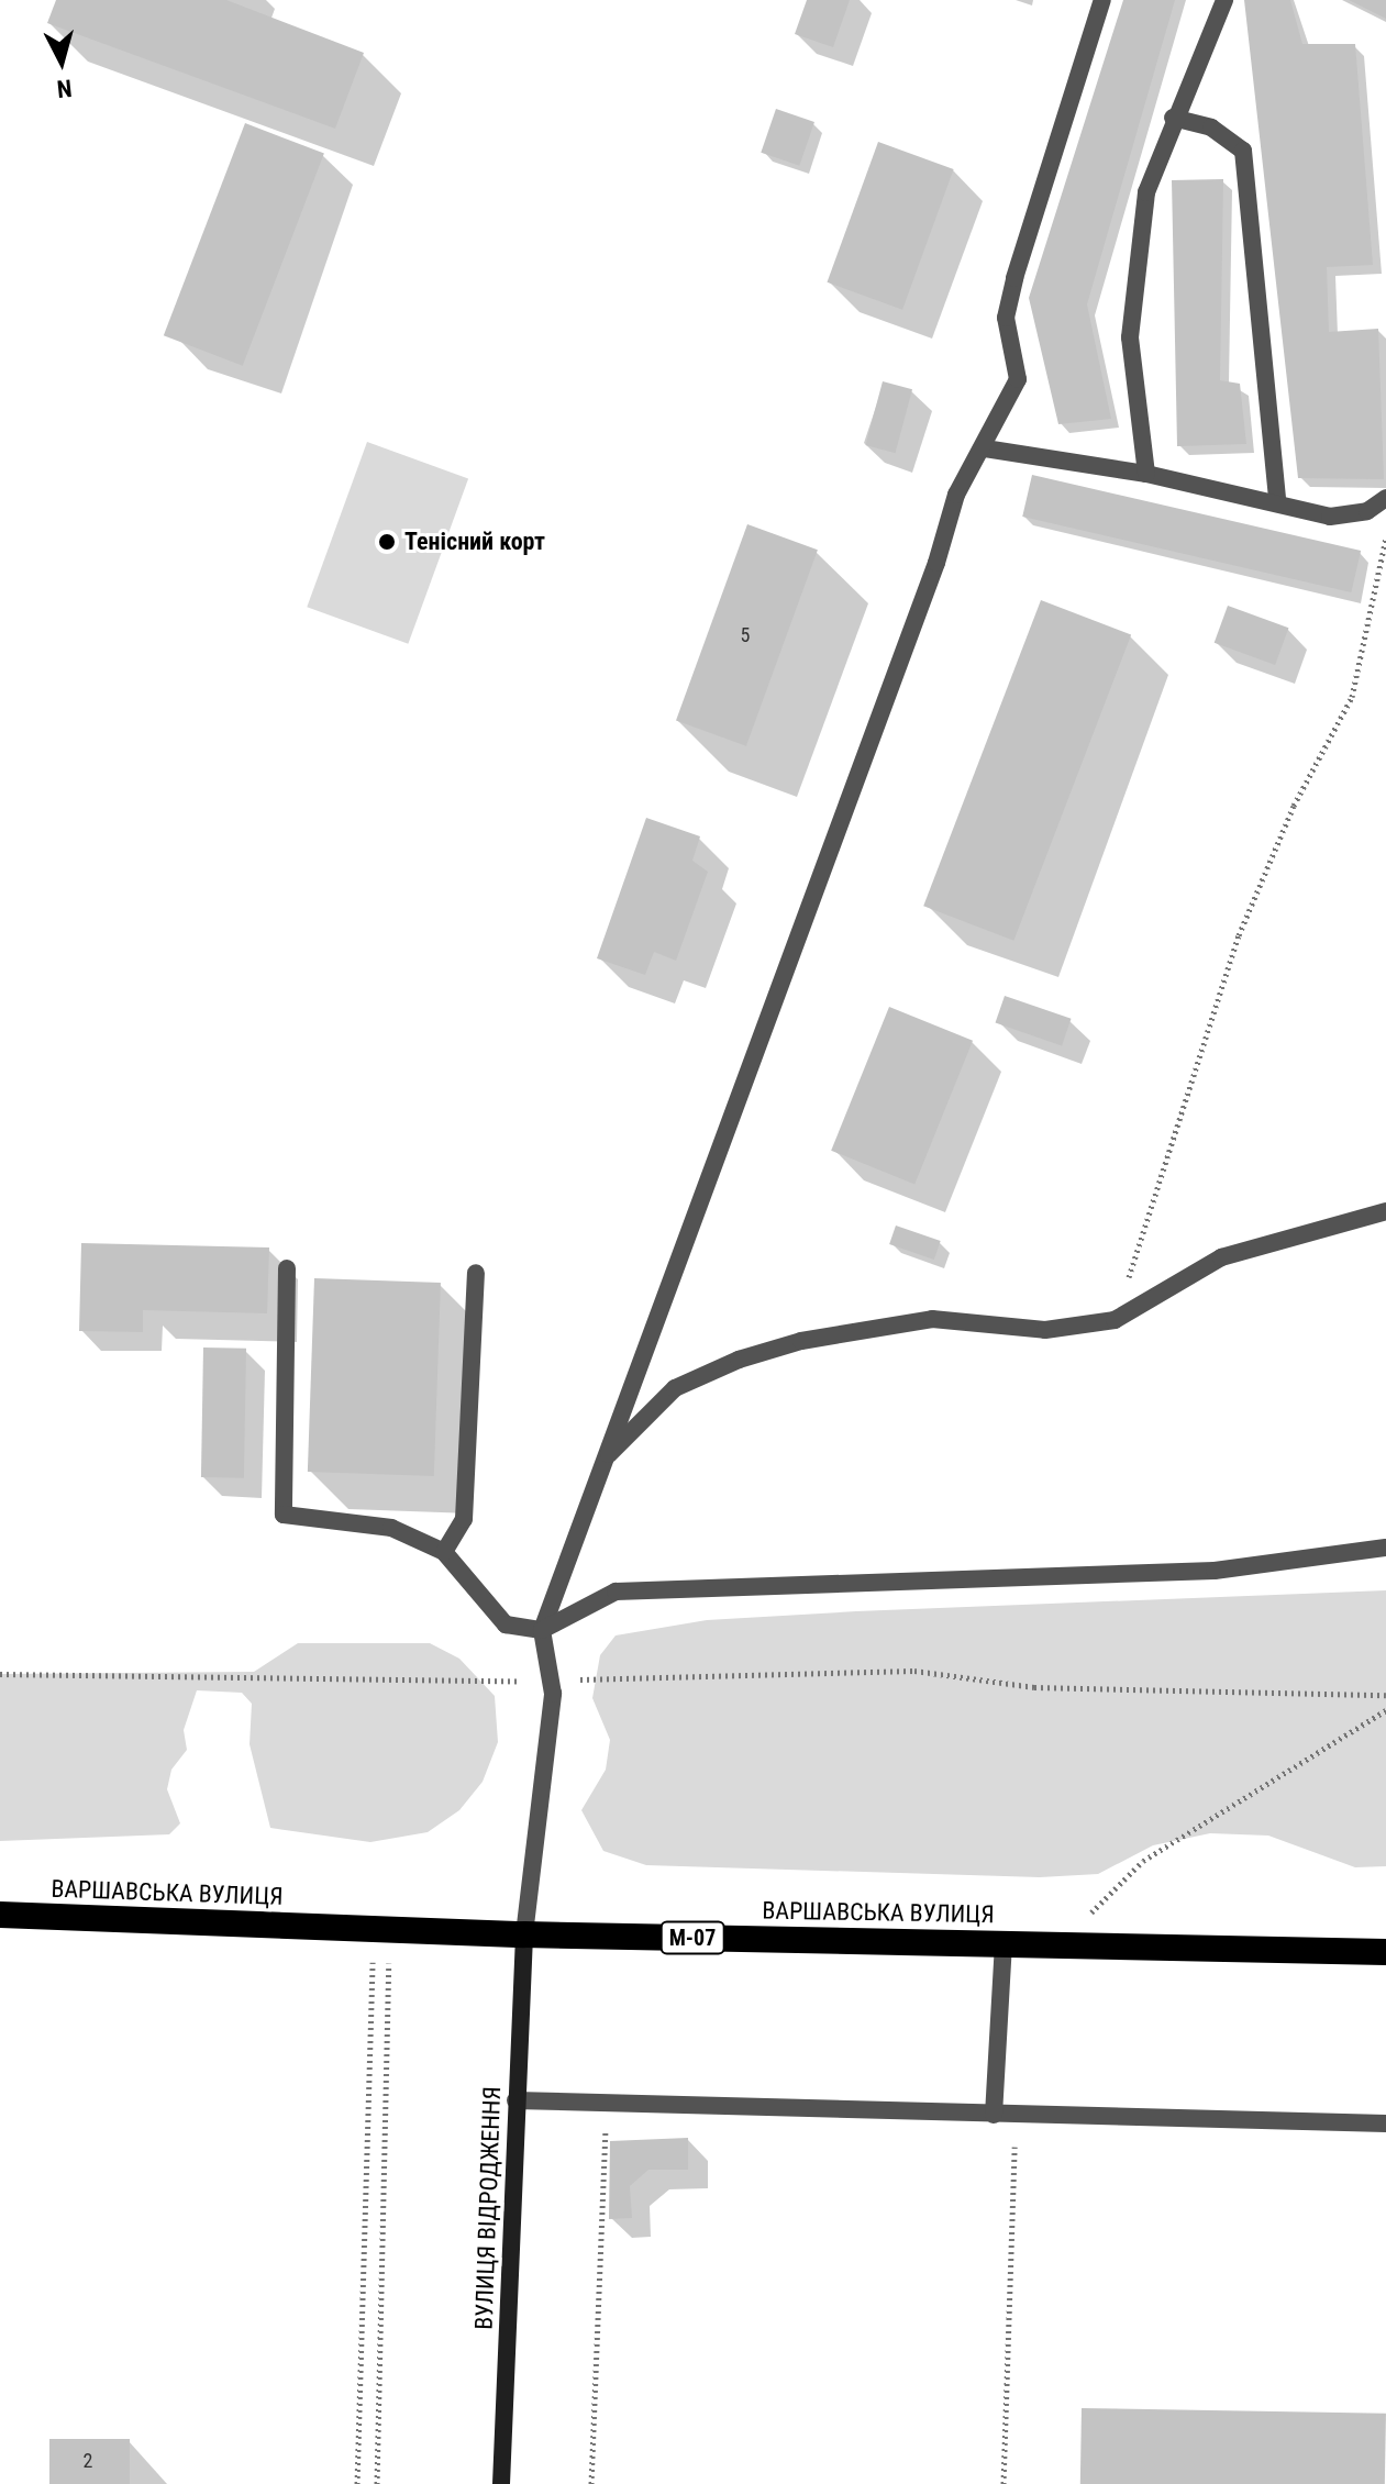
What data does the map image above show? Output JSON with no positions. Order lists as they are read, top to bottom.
{
  "streets": {
    "highway": ["ВАРШАВСЬКА ВУЛИЦЯ", "М-07"],
    "street": ["ВУЛИЦЯ ВІДРОДЖЕННЯ"]
  },
  "crossings": [
    ["ВАРШАВСЬКА ВУЛИЦЯ", "ВУЛИЦЯ ВІДРОДЖЕННЯ"]
  ],
  "places": ["Тенісний корт"],
  "house_numbers": ["5", "2"],
  "north": "bottom"
}
